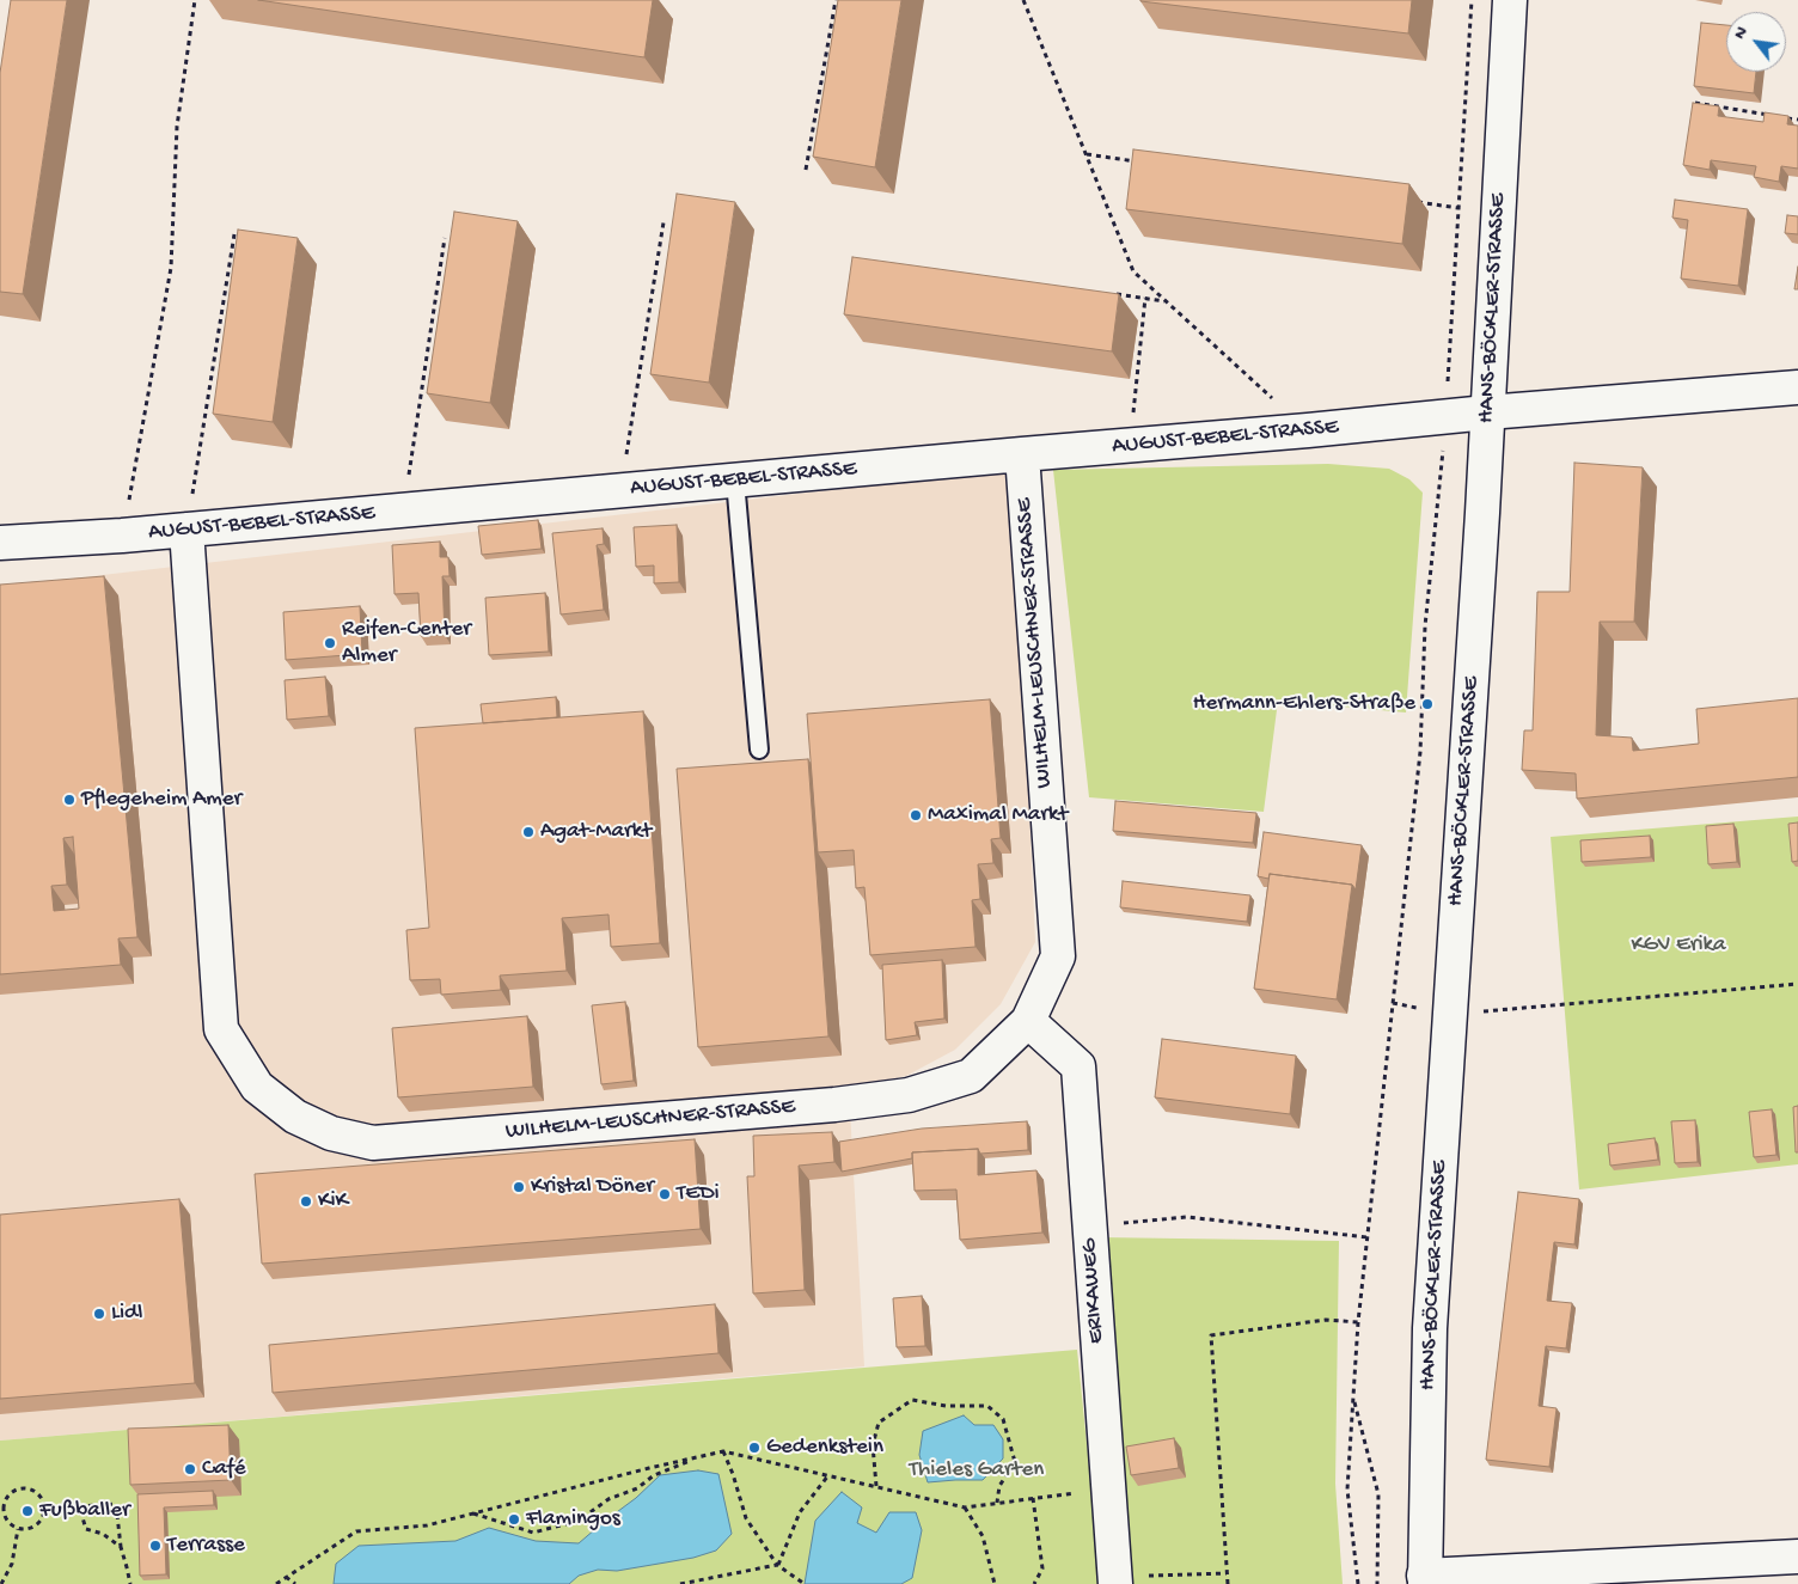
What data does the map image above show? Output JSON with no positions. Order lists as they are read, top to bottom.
{
  "streets": {
    "street": [
      "HANS-BÖCKLER-STRASSE",
      "AUGUST-BEBEL-STRASSE",
      "WILHELM-LEUSCHNER-STRASSE",
      "ERIKAWEG"
    ]
  },
  "crossings": [
    ["HANS-BÖCKLER-STRASSE", "AUGUST-BEBEL-STRASSE"],
    ["AUGUST-BEBEL-STRASSE", "WILHELM-LEUSCHNER-STRASSE"],
    ["WILHELM-LEUSCHNER-STRASSE", "ERIKAWEG"]
  ],
  "parks": ["KGV Erika", "Thieles Garten"],
  "places": [
    "Reifen-Center Almer",
    "Hermann-Ehlers-Straße",
    "Pflegeheim Amer",
    "Maximal Markt",
    "Agat-Markt",
    "Kristal Döner",
    "TEDi",
    "KiK",
    "Lidl",
    "Gedenkstein",
    "Café",
    "Fußballer",
    "Flamingos",
    "Terrasse"
  ],
  "north": "top left"
}
